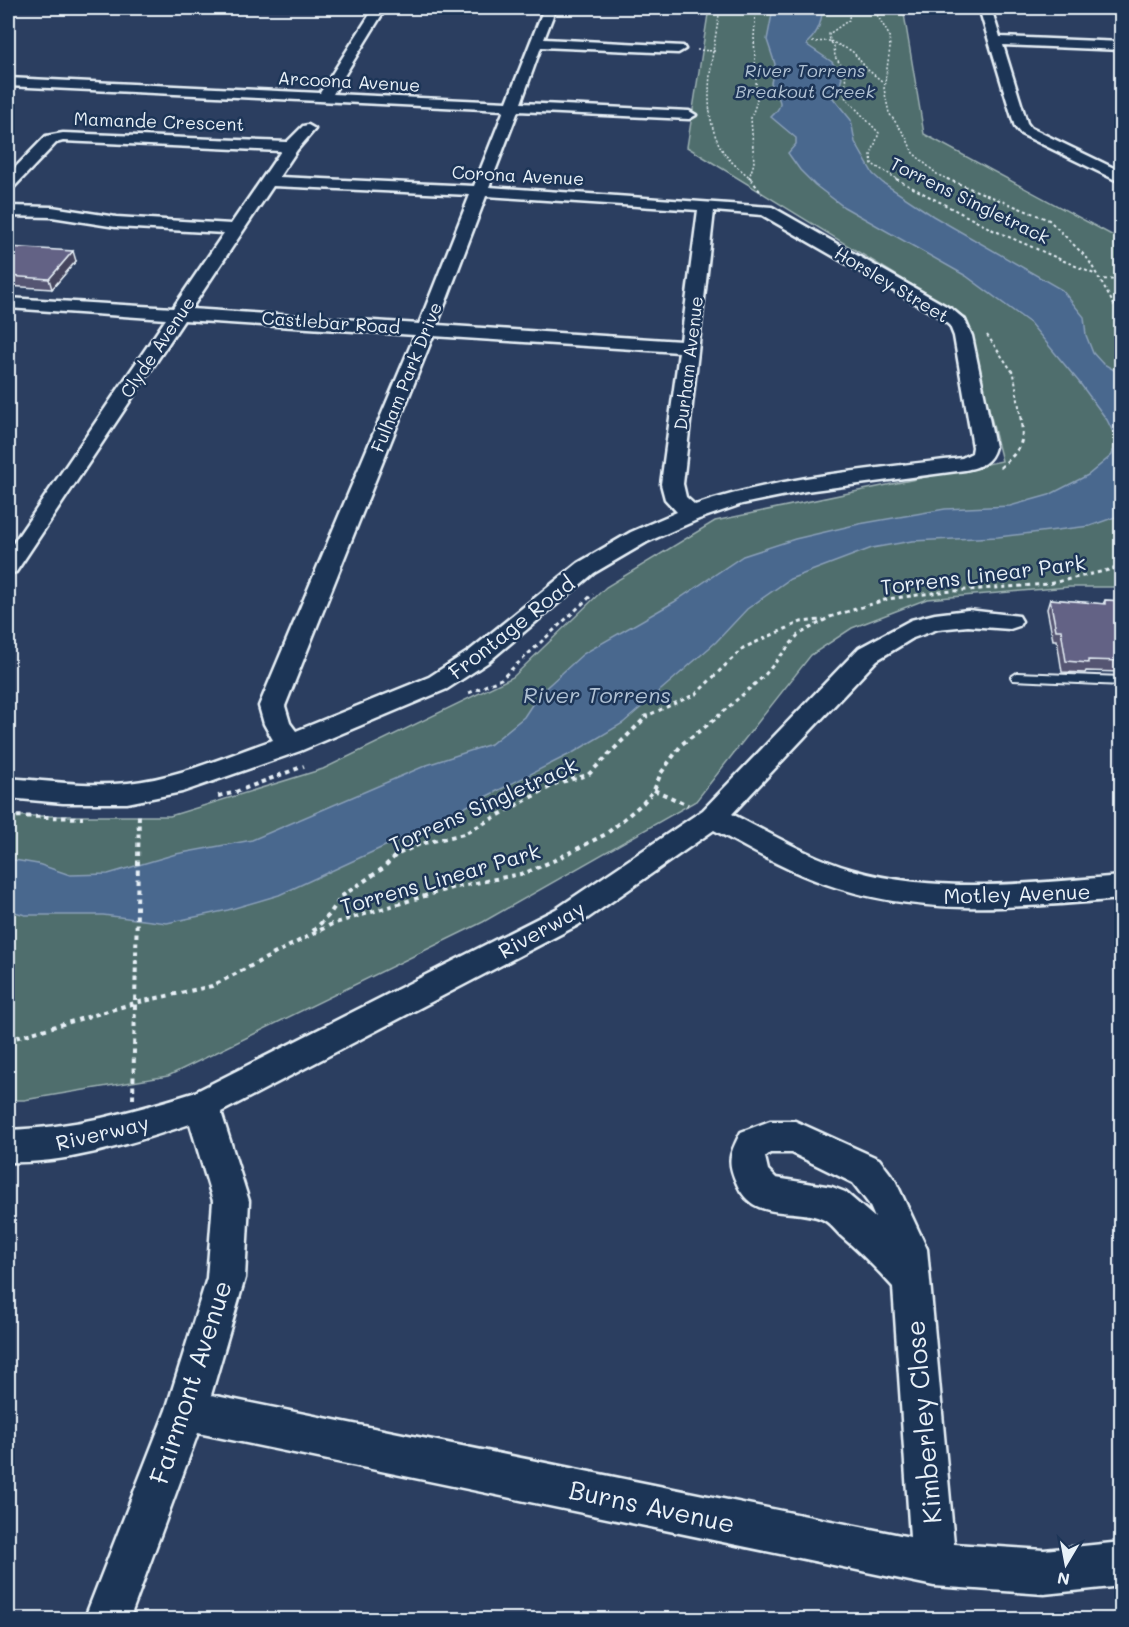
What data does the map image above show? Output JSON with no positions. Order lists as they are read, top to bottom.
{
  "streets": {
    "street": [
      "Arcoona Avenue",
      "Mamande Crescent",
      "Corona Avenue",
      "Horsley Street",
      "Castlebar Road",
      "Clyde Avenue",
      "Durham Avenue",
      "Fulham Park Drive",
      "Frontage Road",
      "Motley Avenue",
      "Riverway",
      "Fairmont Avenue",
      "Kimberley Close",
      "Burns Avenue"
    ],
    "path": ["Torrens Singletrack", "Torrens Linear Park"]
  },
  "crossings": [
    ["Arcoona Avenue", "Fulham Park Drive"],
    ["Mamande Crescent", "Clyde Avenue"],
    ["Corona Avenue", "Horsley Street"],
    ["Corona Avenue", "Clyde Avenue"],
    ["Corona Avenue", "Durham Avenue"],
    ["Corona Avenue", "Fulham Park Drive"],
    ["Torrens Singletrack", "Torrens Linear Park"],
    ["Horsley Street", "Frontage Road"],
    ["Castlebar Road", "Clyde Avenue"],
    ["Castlebar Road", "Durham Avenue"],
    ["Castlebar Road", "Fulham Park Drive"],
    ["Durham Avenue", "Frontage Road"],
    ["Fulham Park Drive", "Frontage Road"],
    ["Motley Avenue", "Riverway"],
    ["Riverway", "Fairmont Avenue"],
    ["Fairmont Avenue", "Burns Avenue"],
    ["Kimberley Close", "Burns Avenue"]
  ],
  "water": ["River Torrens Breakout Creek", "River Torrens"],
  "north": "bottom"
}
